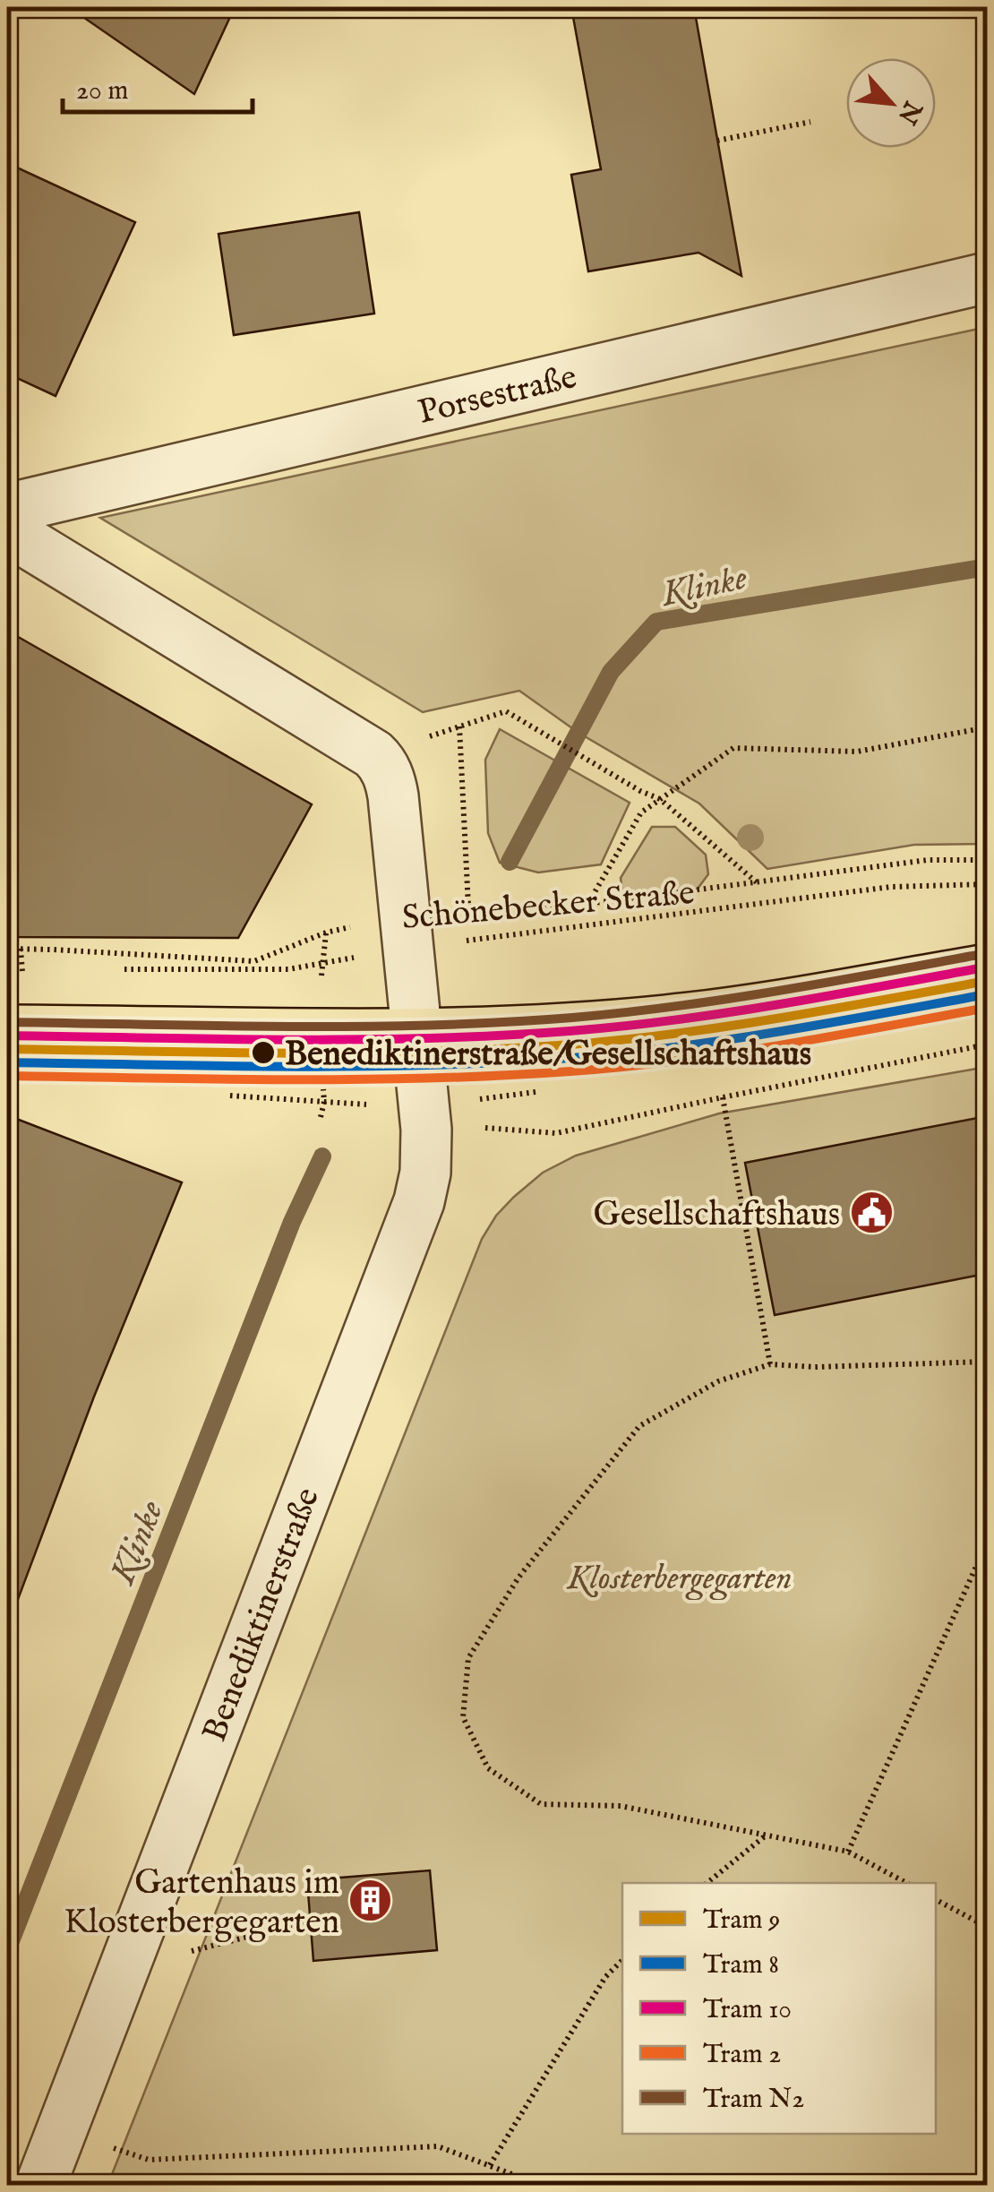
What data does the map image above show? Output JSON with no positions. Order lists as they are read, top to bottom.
{
  "streets": {
    "street": ["Porsestraße", "Benediktinerstraße"],
    "path": ["Schönebecker Straße"]
  },
  "water": ["Klinke"],
  "parks": ["Klosterbergegarten"],
  "places": {
    "other": ["Benediktinerstraße/Gesellschaftshaus"],
    "public building": ["Gesellschaftshaus"],
    "building": ["Gartenhaus im Klosterbergegarten"]
  },
  "lines": [
    "tram line N2",
    "tram line 10",
    "tram line 9",
    "tram line 8",
    "tram line 2"
  ],
  "legend": [
    "Tram 9",
    "Tram 8",
    "Tram 10",
    "Tram 2",
    "Tram N2"
  ],
  "scale_bar": "20 m",
  "north": "bottom right"
}
